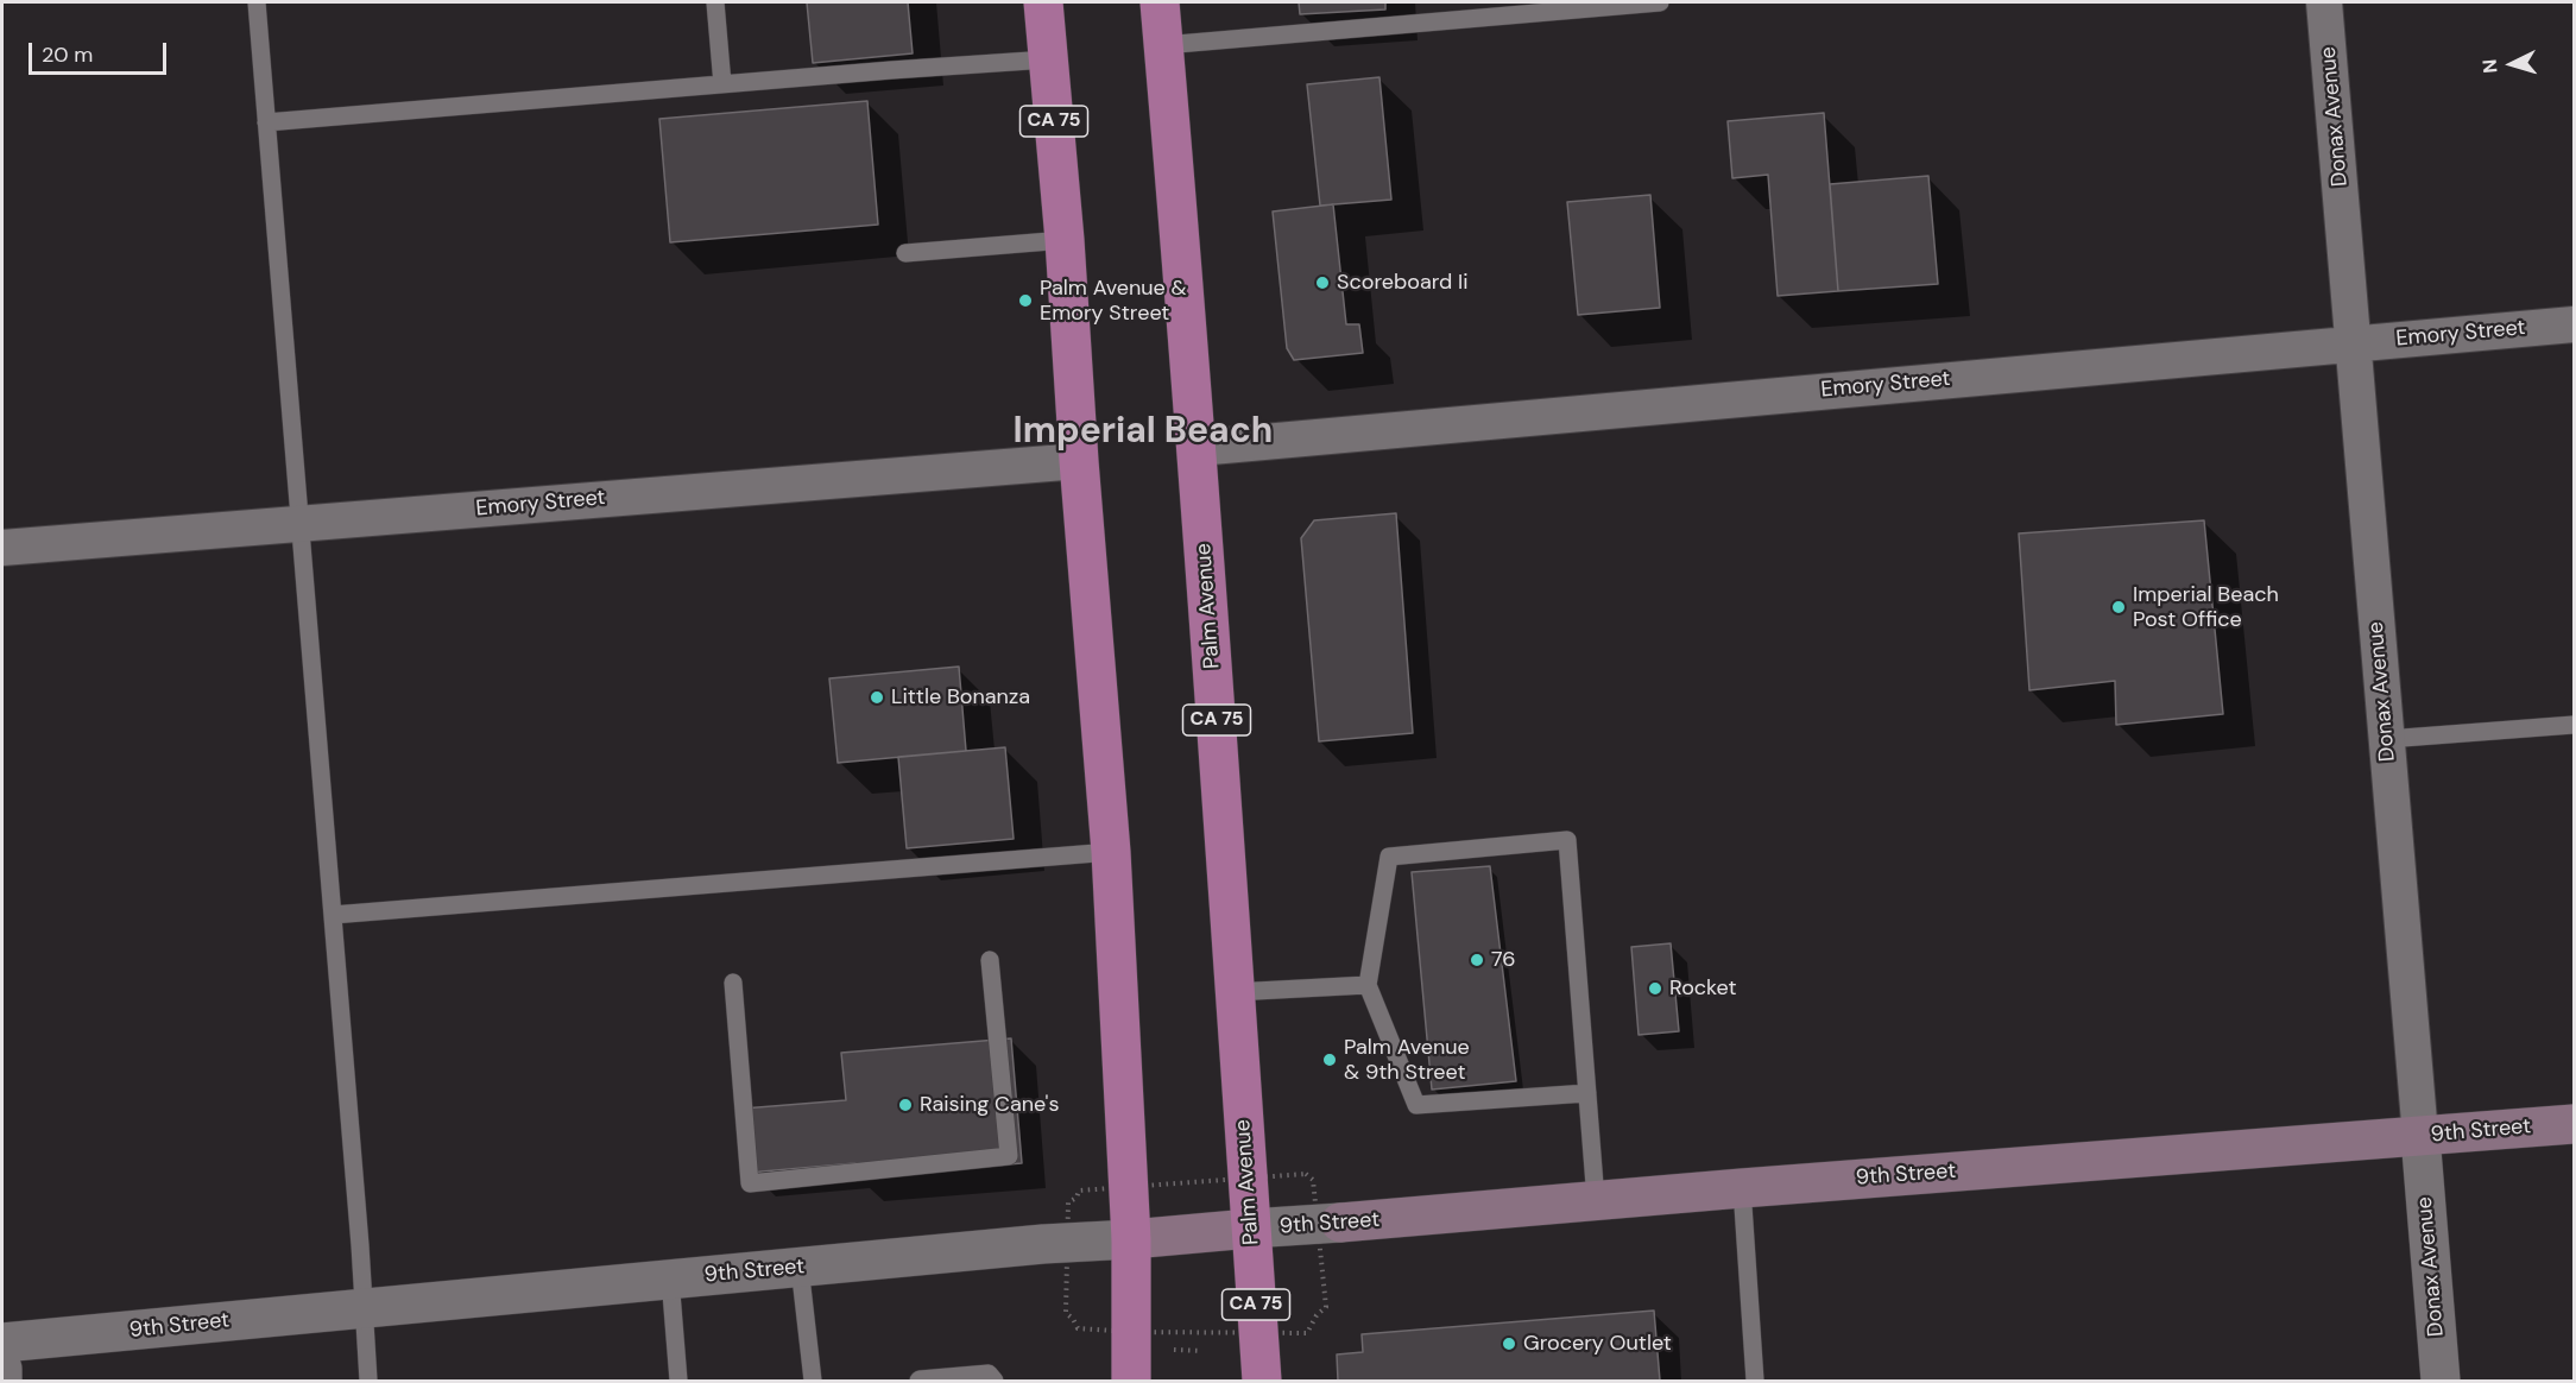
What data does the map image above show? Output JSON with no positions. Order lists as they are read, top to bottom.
{
  "streets": {
    "highway": ["CA 75", "Palm Avenue"],
    "main road": ["9th Street"],
    "street": ["Donax Avenue", "Emory Street"]
  },
  "crossings": [
    ["Donax Avenue", "Emory Street"],
    ["Donax Avenue", "9th Street"],
    ["CA 75", "Emory Street"],
    ["CA 75", "9th Street"],
    ["Emory Street", "Palm Avenue"],
    ["Palm Avenue", "9th Street"]
  ],
  "districts": ["Imperial Beach"],
  "places": [
    "Scoreboard Ii",
    "Palm Avenue & Emory Street",
    "Imperial Beach Post Office",
    "Little Bonanza",
    "76",
    "Rocket",
    "Palm Avenue & 9th Street",
    "Raising Cane's",
    "Grocery Outlet"
  ],
  "scale_bar": "20 m",
  "north": "left"
}
